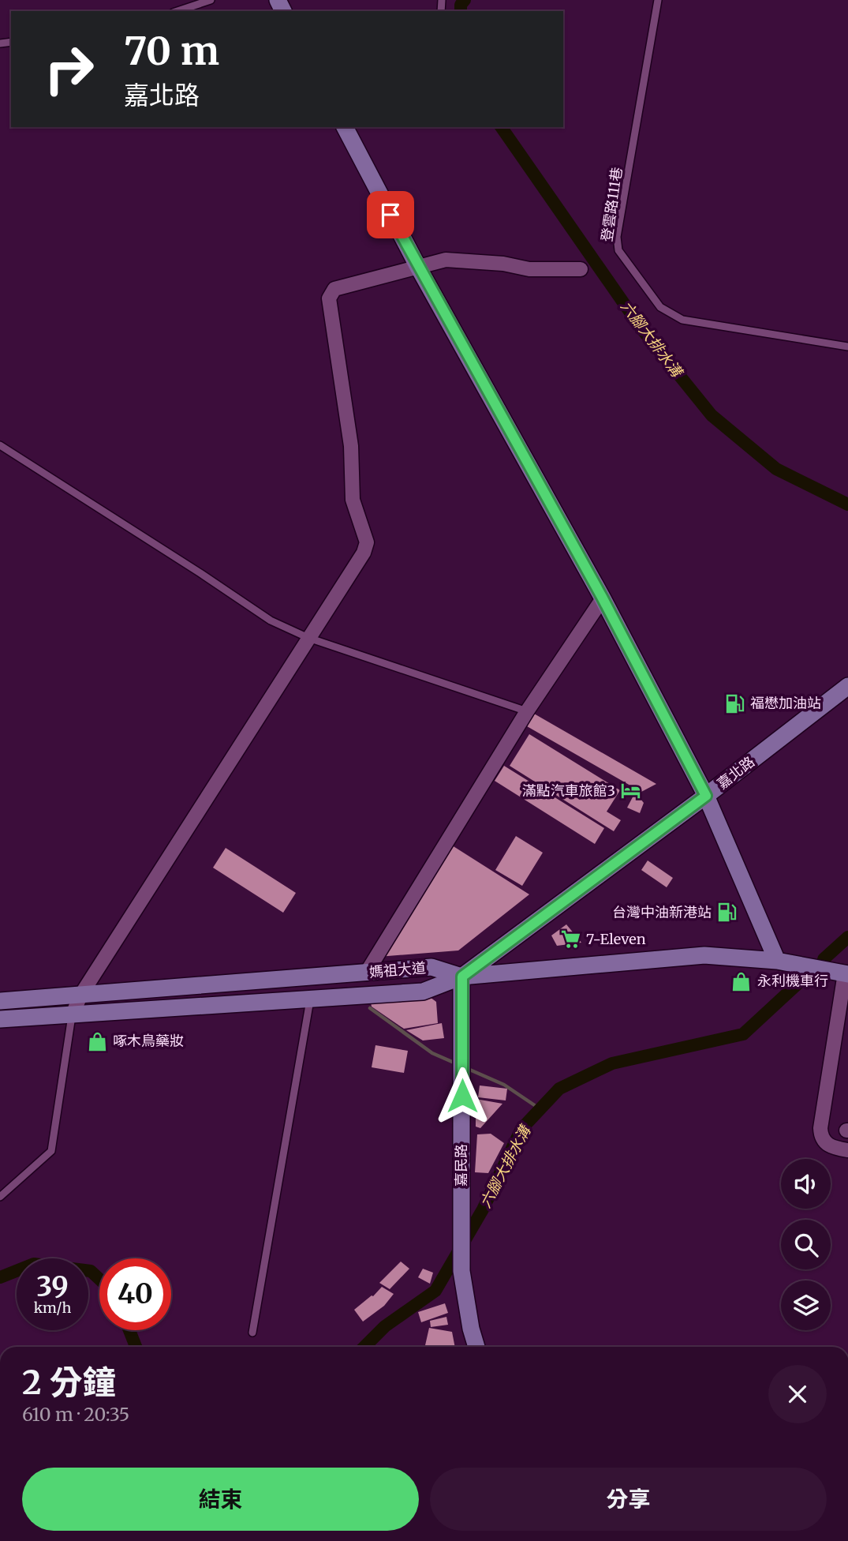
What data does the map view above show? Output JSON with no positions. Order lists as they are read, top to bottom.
{
  "streets": {
    "main road": ["嘉北路", "媽祖大道", "嘉民路"],
    "lane": ["登雲路111巷"]
  },
  "crossings": [
    ["嘉北路", "媽祖大道"],
    ["嘉北路", "嘉民路"],
    ["媽祖大道", "嘉民路"]
  ],
  "water": ["六腳大排水溝"],
  "places": {
    "fuel station": ["福懋加油站", "台灣中油新港站"],
    "hotel": ["滿點汽車旅館3"],
    "supermarket": ["7-Eleven"],
    "shop": ["永利機車行", "啄木鳥藥妝"]
  },
  "page": {
    "turn": ["70 m", "嘉北路"],
    "speed": "39 km/h",
    "limit": "40",
    "heading": ["2 分鐘", "610 m · 20:35"],
    "buttons": ["結束", "分享"]
  }
}
